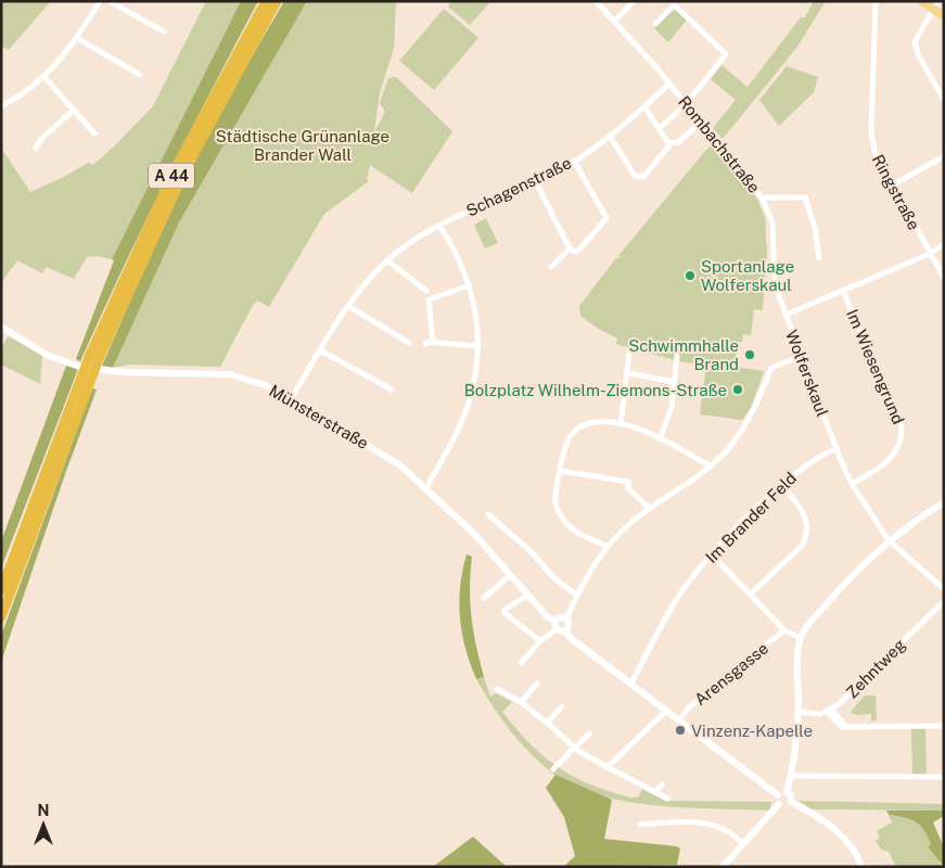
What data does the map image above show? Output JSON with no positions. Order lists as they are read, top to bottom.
{
  "streets": {
    "highway": ["A 44"],
    "street": [
      "Rombachstraße",
      "Schagenstraße",
      "Ringstraße",
      "Im Wiesengrund",
      "Wolferskaul",
      "Münsterstraße",
      "Im Brander Feld",
      "Zehntweg",
      "Arensgasse"
    ]
  },
  "crossings": [
    ["Rombachstraße", "Schagenstraße"],
    ["Rombachstraße", "Wolferskaul"],
    ["Schagenstraße", "Münsterstraße"],
    ["Ringstraße", "Wolferskaul"],
    ["Im Wiesengrund", "Wolferskaul"],
    ["Wolferskaul", "Im Brander Feld"]
  ],
  "parks": ["Städtische Grünanlage Brander Wall"],
  "places": [
    "Sportanlage Wolferskaul",
    "Schwimmhalle Brand",
    "Bolzplatz Wilhelm-Ziemons-Straße",
    "Vinzenz-Kapelle"
  ],
  "north": "top"
}
